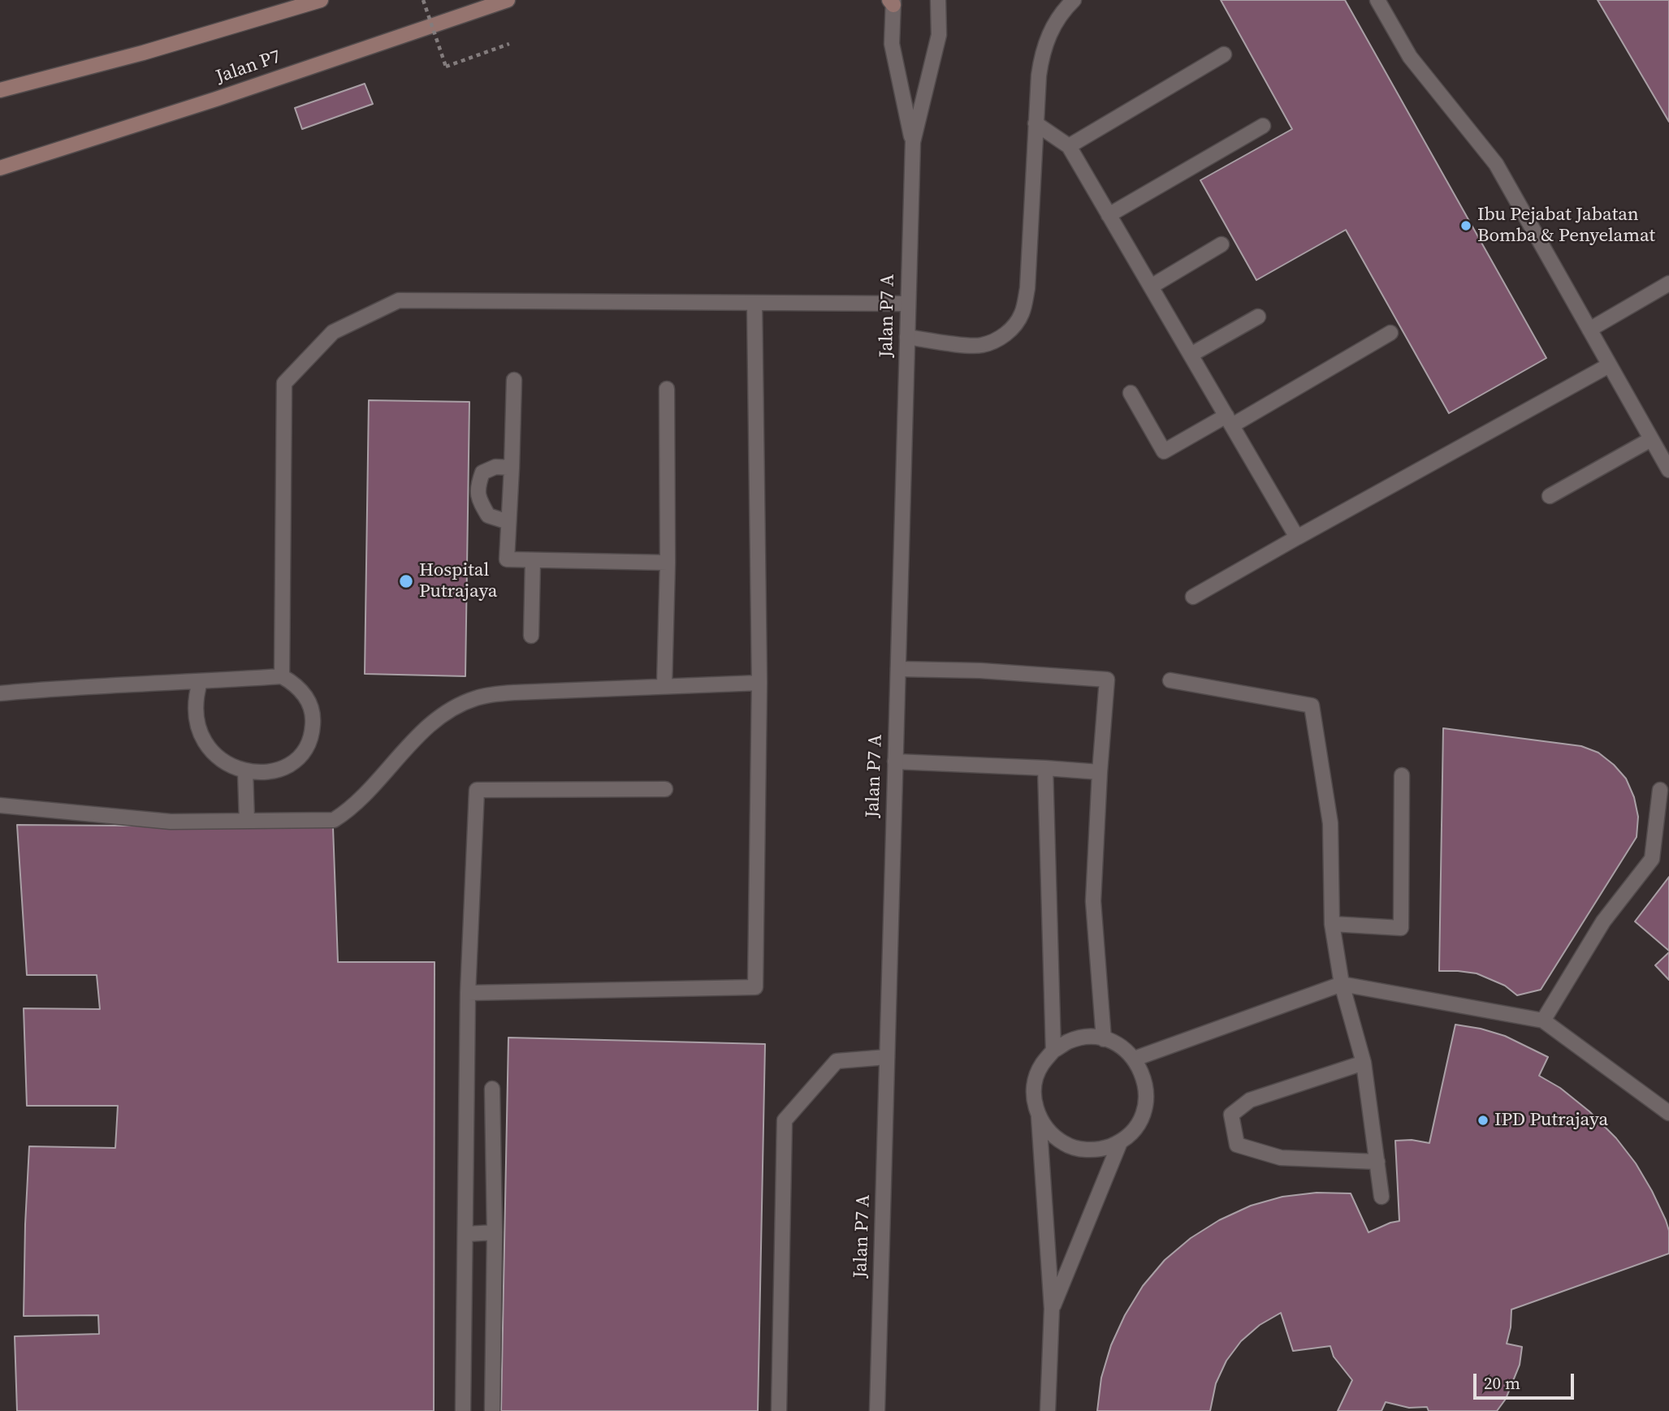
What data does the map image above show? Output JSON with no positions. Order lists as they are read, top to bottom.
{
  "streets": {
    "main road": ["Jalan P7"],
    "street": ["Jalan P7 A"]
  },
  "places": ["Ibu Pejabat Jabatan Bomba & Penyelamat", "Hospital Putrajaya", "IPD Putrajaya"],
  "scale_bar": "20 m"
}
